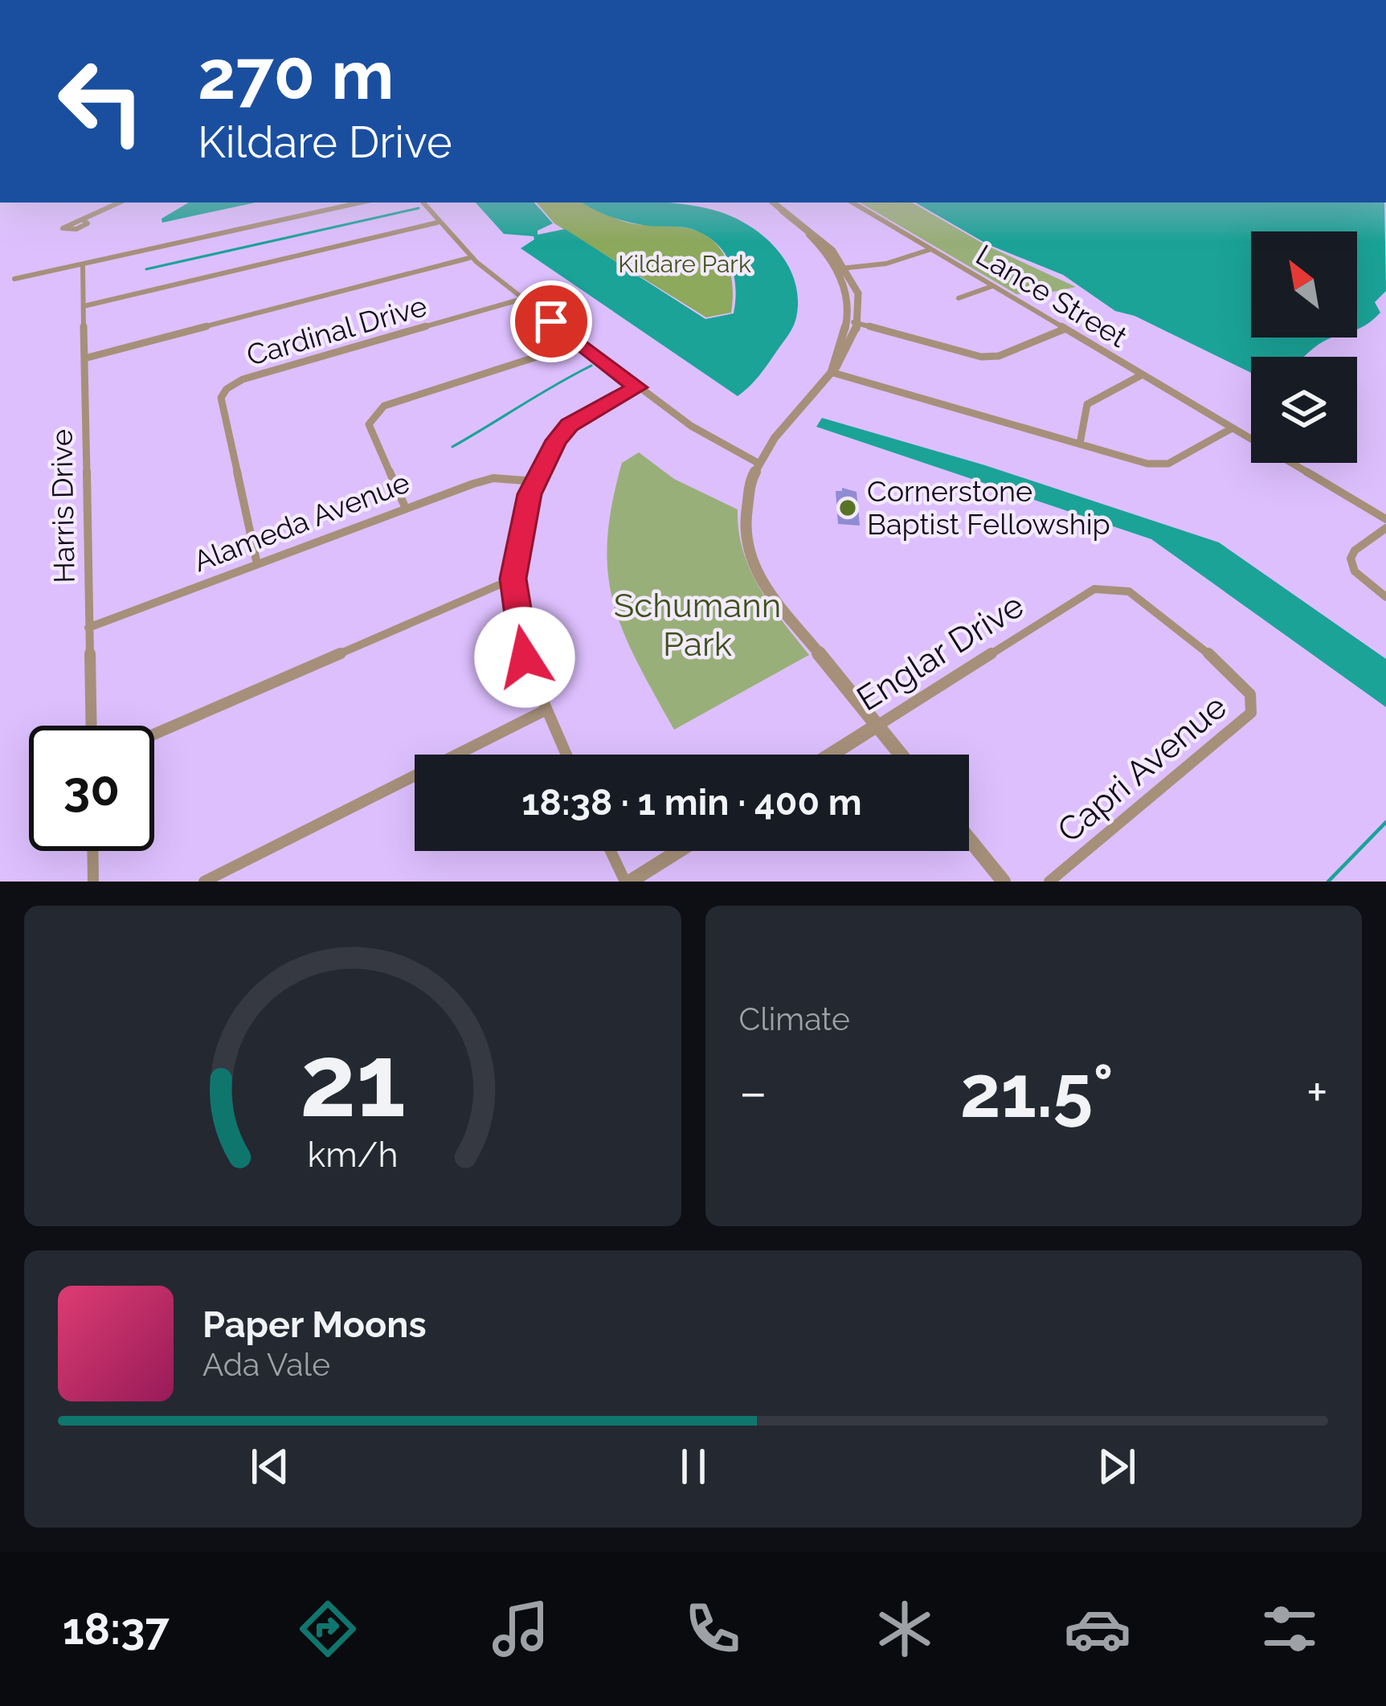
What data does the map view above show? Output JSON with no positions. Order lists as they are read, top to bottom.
{
  "streets": {
    "street": [
      "Lance Street",
      "Cardinal Drive",
      "Harris Drive",
      "Alameda Avenue",
      "Englar Drive",
      "Capri Avenue"
    ]
  },
  "crossings": [
    ["Cardinal Drive", "Alameda Avenue"],
    ["Harris Drive", "Alameda Avenue"],
    ["Englar Drive", "Capri Avenue"]
  ],
  "parks": ["Kildare Park", "Schumann Park"],
  "places": ["Cornerstone Baptist Fellowship"],
  "north": "top left",
  "page": {
    "turn": ["270 m", "Kildare Drive"],
    "limit": "30",
    "trip": "18:38 · 1 min · 400 m",
    "tile": "Climate",
    "heat": ["−", "21.5°", "+"],
    "song": ["Paper Moons", "Ada Vale"],
    "tabs": "18:37",
    "gauge": ["21", "km/h"]
  }
}
